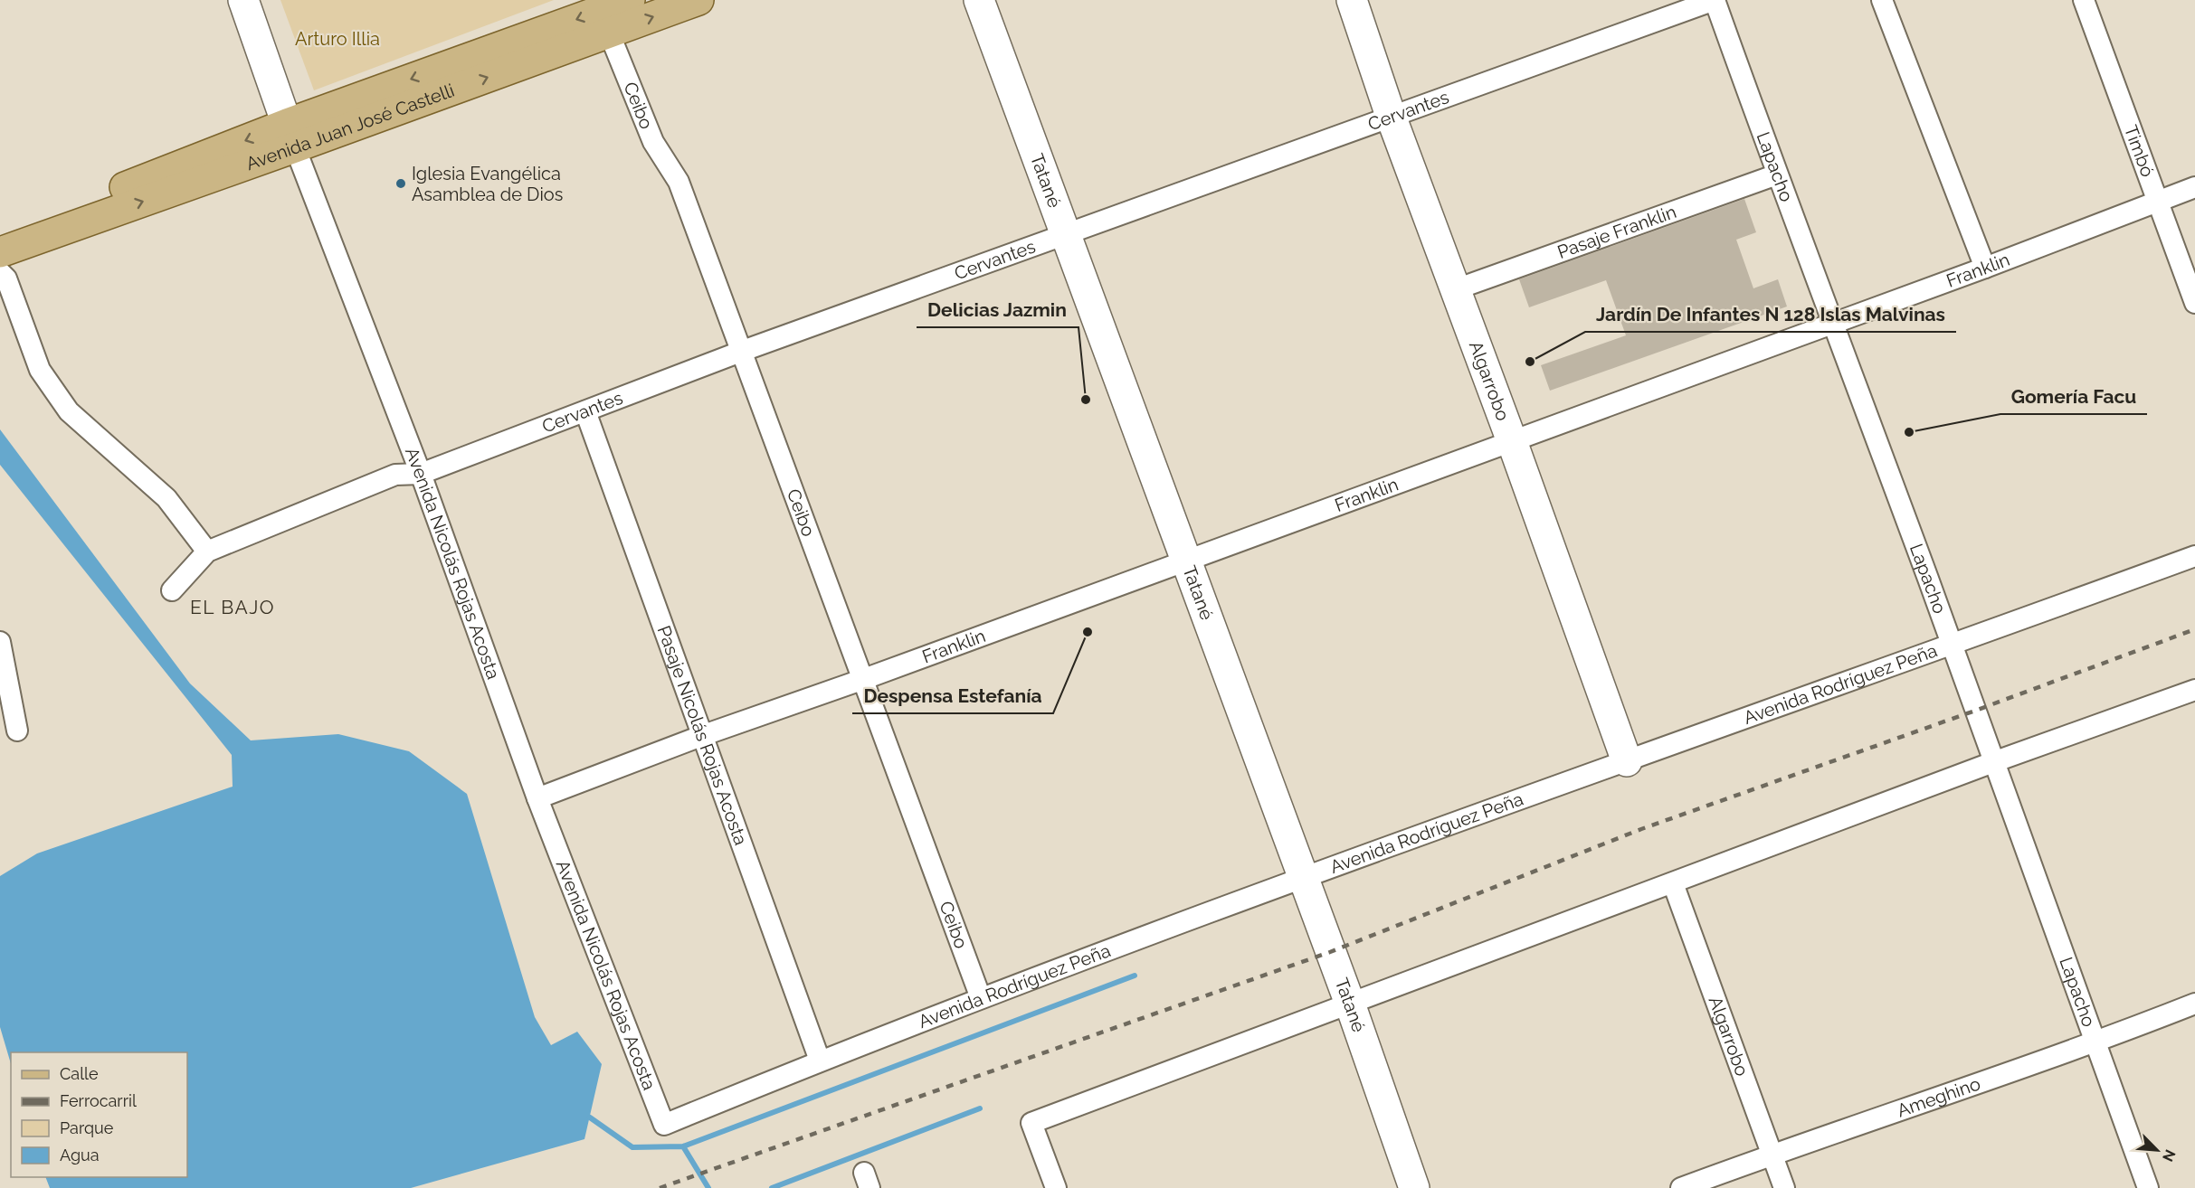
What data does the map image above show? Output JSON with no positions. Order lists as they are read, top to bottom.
{
  "streets": {
    "main road": ["Avenida Juan José Castelli"],
    "street": [
      "Ceibo",
      "Cervantes",
      "Timbó",
      "Lapacho",
      "Tatané",
      "Pasaje Franklin",
      "Franklin",
      "Algarrobo",
      "Avenida Nicolás Rojas Acosta",
      "Avenida Rodríguez Peña",
      "Pasaje Nicolás Rojas Acosta",
      "Ameghino"
    ]
  },
  "crossings": [
    ["Ceibo", "Cervantes"],
    ["Ceibo", "Avenida Juan José Castelli"],
    ["Ceibo", "Franklin"],
    ["Ceibo", "Avenida Rodríguez Peña"],
    ["Cervantes", "Lapacho"],
    ["Cervantes", "Tatané"],
    ["Cervantes", "Algarrobo"],
    ["Cervantes", "Avenida Nicolás Rojas Acosta"],
    ["Cervantes", "Pasaje Nicolás Rojas Acosta"],
    ["Avenida Juan José Castelli", "Avenida Nicolás Rojas Acosta"],
    ["Timbó", "Franklin"],
    ["Lapacho", "Pasaje Franklin"],
    ["Lapacho", "Franklin"],
    ["Lapacho", "Avenida Rodríguez Peña"],
    ["Lapacho", "Ameghino"],
    ["Tatané", "Franklin"],
    ["Tatané", "Avenida Rodríguez Peña"],
    ["Pasaje Franklin", "Algarrobo"],
    ["Franklin", "Algarrobo"],
    ["Franklin", "Avenida Nicolás Rojas Acosta"],
    ["Franklin", "Pasaje Nicolás Rojas Acosta"],
    ["Algarrobo", "Avenida Rodríguez Peña"],
    ["Algarrobo", "Ameghino"],
    ["Avenida Nicolás Rojas Acosta", "Avenida Rodríguez Peña"],
    ["Avenida Rodríguez Peña", "Pasaje Nicolás Rojas Acosta"]
  ],
  "districts": ["EL BAJO"],
  "parks": ["Arturo Illia"],
  "places": [
    "Iglesia Evangélica Asamblea de Dios",
    "Jardín De Infantes N 128 Islas Malvinas",
    "Delicias Jazmin",
    "Gomería Facu",
    "Despensa Estefanía"
  ],
  "legend": [
    "Calle",
    "Ferrocarril",
    "Parque",
    "Agua"
  ],
  "north": "bottom right"
}
